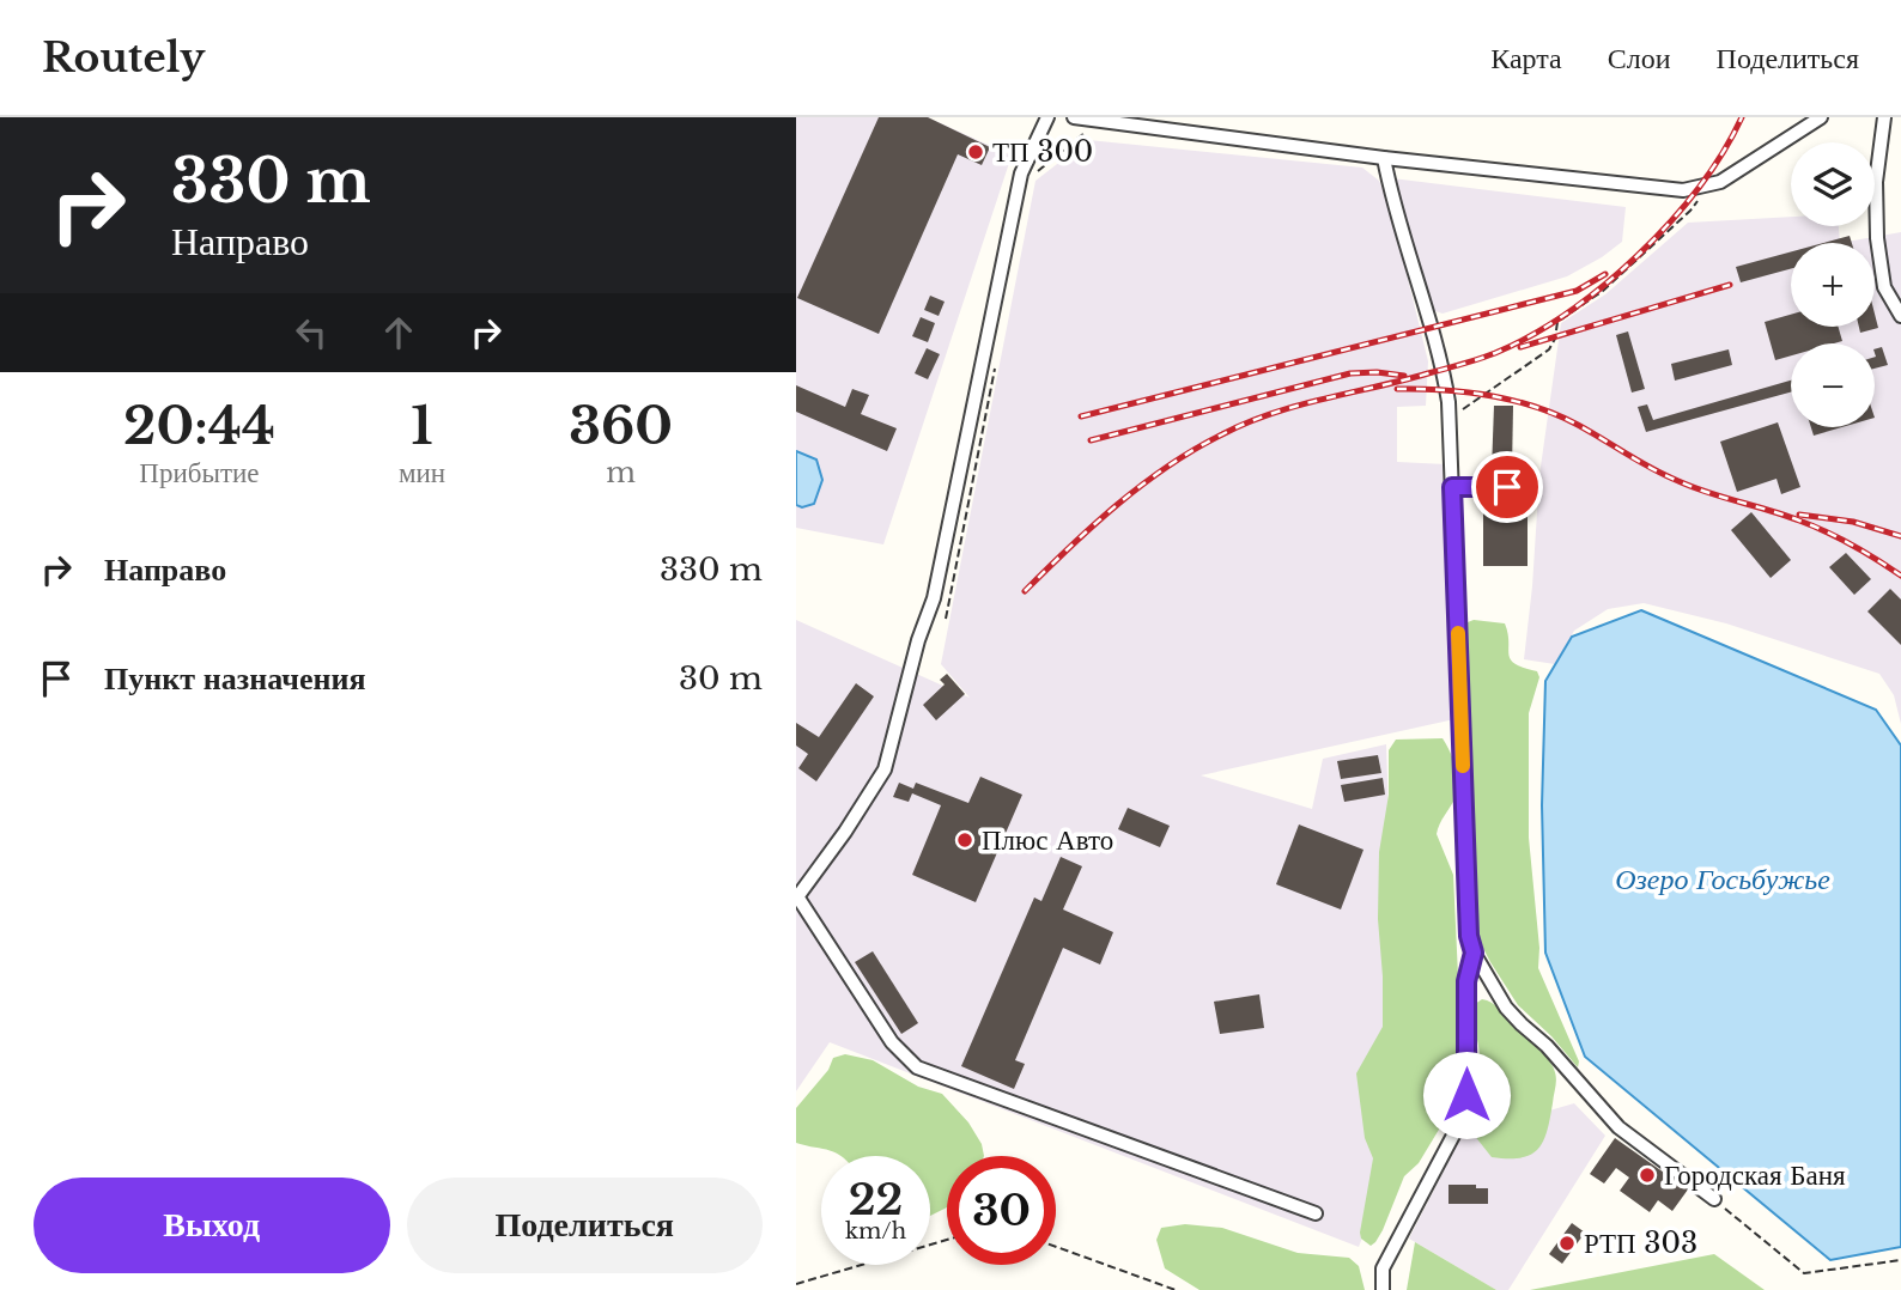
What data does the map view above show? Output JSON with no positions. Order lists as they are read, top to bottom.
{
  "water": ["Озеро Госьбужье"],
  "places": [
    "ТП 300",
    "Плюс Авто",
    "Городская Баня",
    "РТП 303"
  ],
  "page": {
    "header": "Routely",
    "nav": ["Карта", "Слои", "Поделиться"],
    "turn": ["330 m", "Направо"],
    "map_buttons": ["+", "−"],
    "eta": [
      "20:44",
      "Прибытие",
      "1",
      "мин",
      "360",
      "m"
    ],
    "list": [
      {
        "name": "Направо",
        "value": "330 m"
      },
      {
        "name": "Пункт назначения",
        "value": "30 m"
      }
    ],
    "speed": "22 km/h",
    "limit": "30",
    "buttons": ["Выход", "Поделиться"]
  }
}
